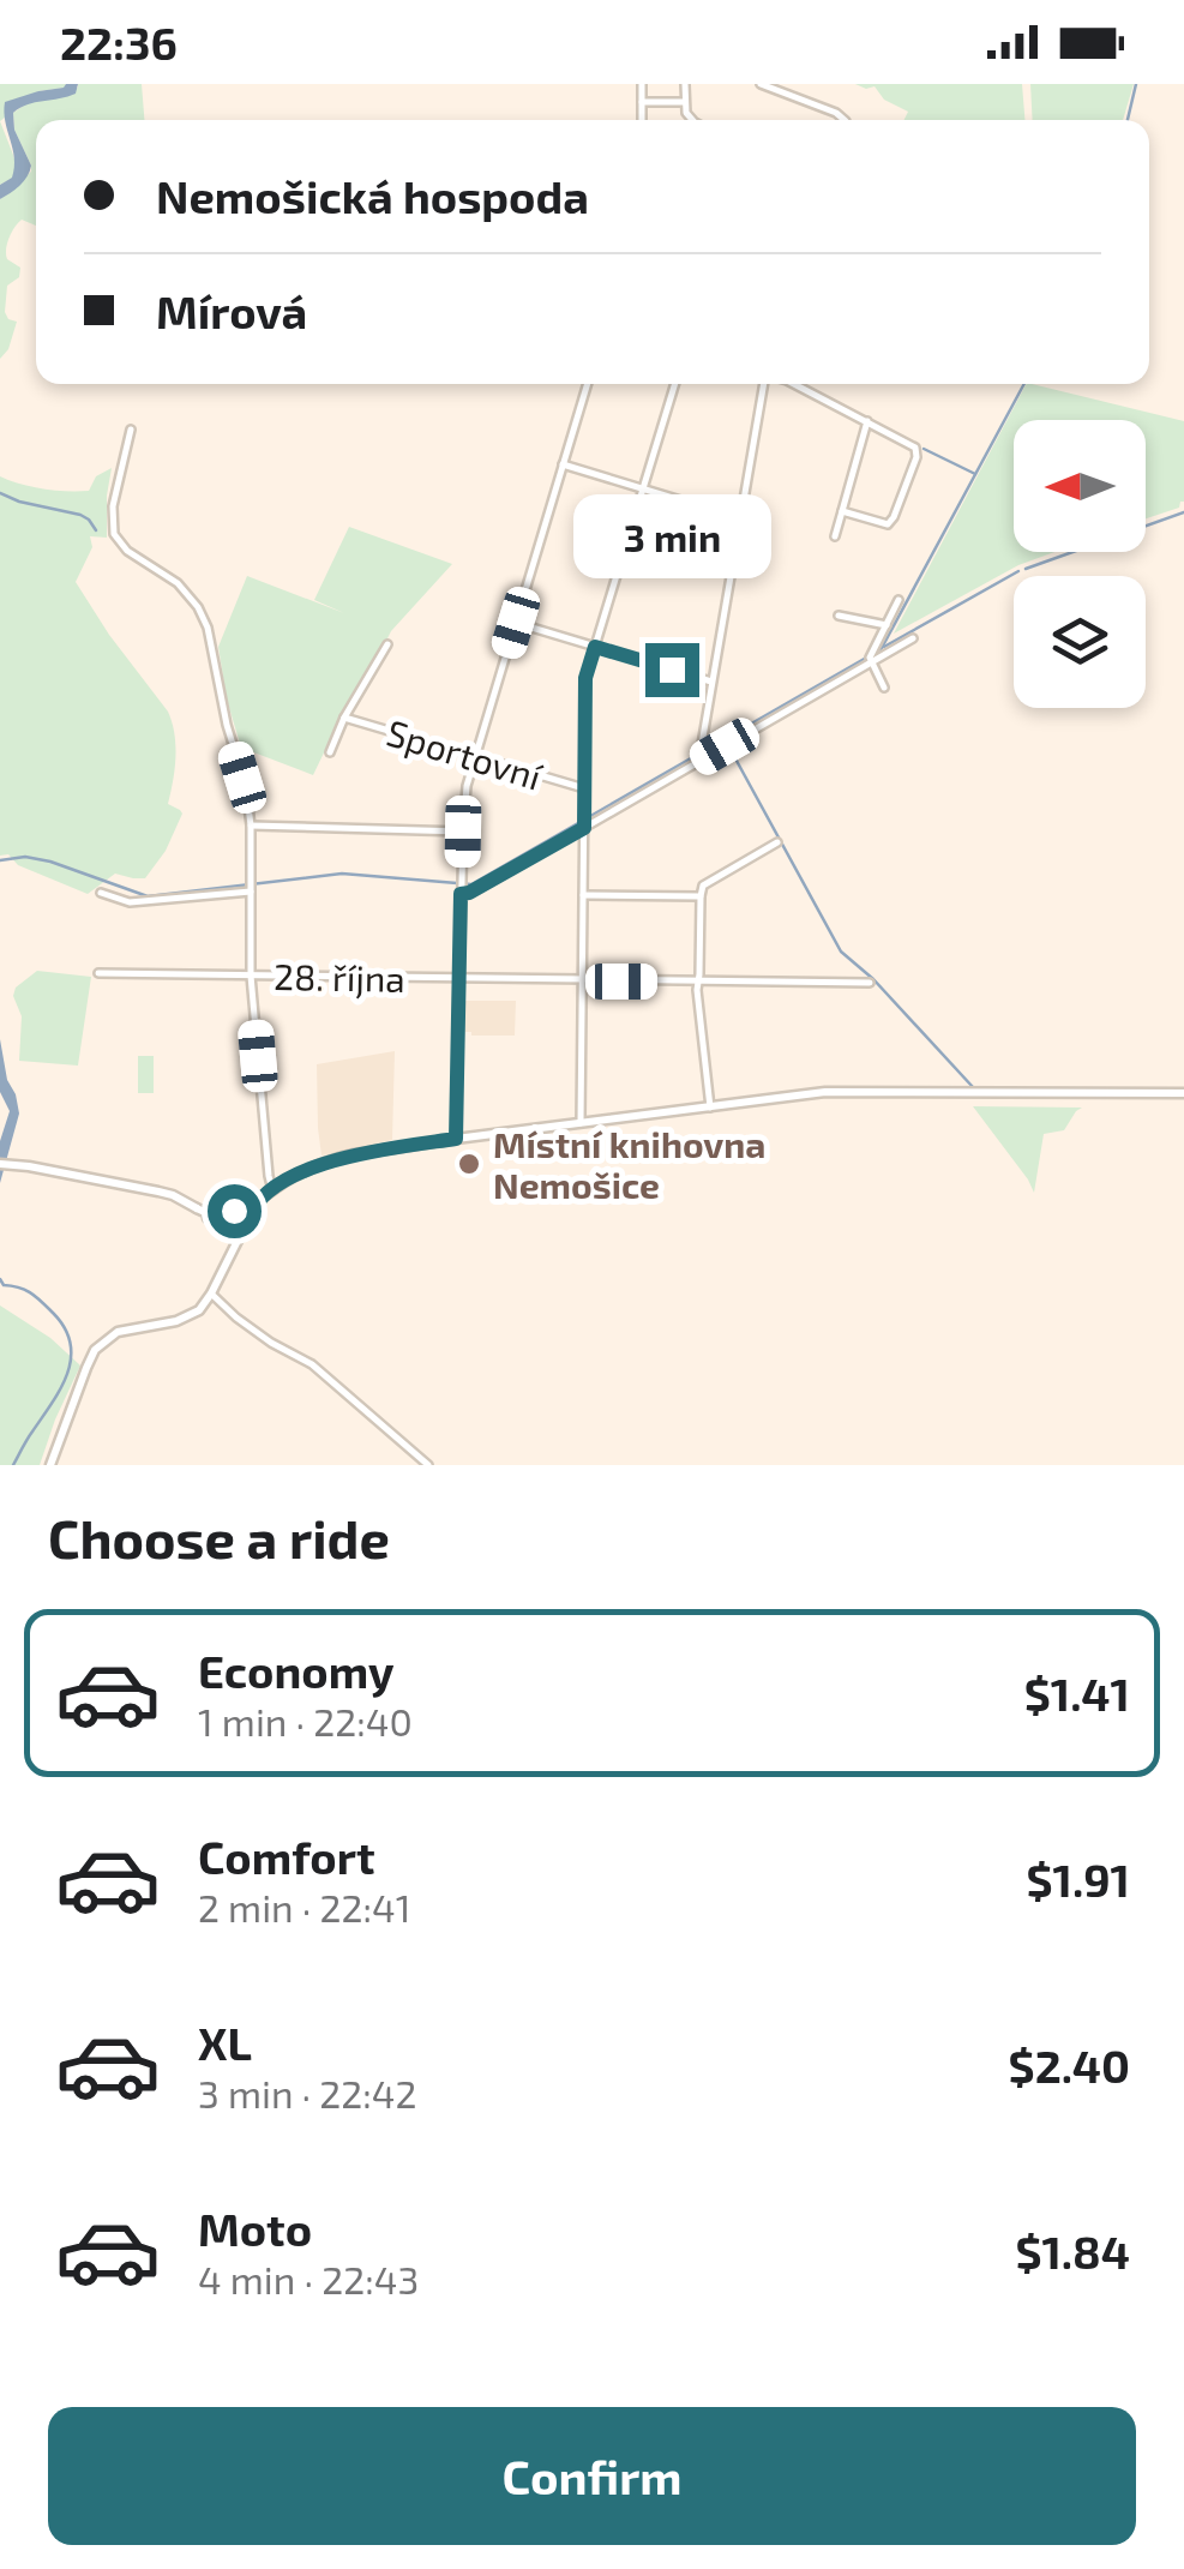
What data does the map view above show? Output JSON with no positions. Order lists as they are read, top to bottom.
{
  "streets": {
    "street": ["Sportovní", "28. října"]
  },
  "places": ["Místní knihovna Nemošice"],
  "north": "left",
  "page": {
    "status": "22:36",
    "banner": ["Nemošická hospoda", "Mírová"],
    "bubble": "3 min",
    "heading": "Choose a ride",
    "list": [
      {
        "name": "Economy",
        "note": "1 min · 22:40",
        "value": "$1.41"
      },
      {
        "name": "Comfort",
        "note": "2 min · 22:41",
        "value": "$1.91"
      },
      {
        "name": "XL",
        "note": "3 min · 22:42",
        "value": "$2.40"
      },
      {
        "name": "Moto",
        "note": "4 min · 22:43",
        "value": "$1.84"
      }
    ],
    "buttons": "Confirm"
  }
}
